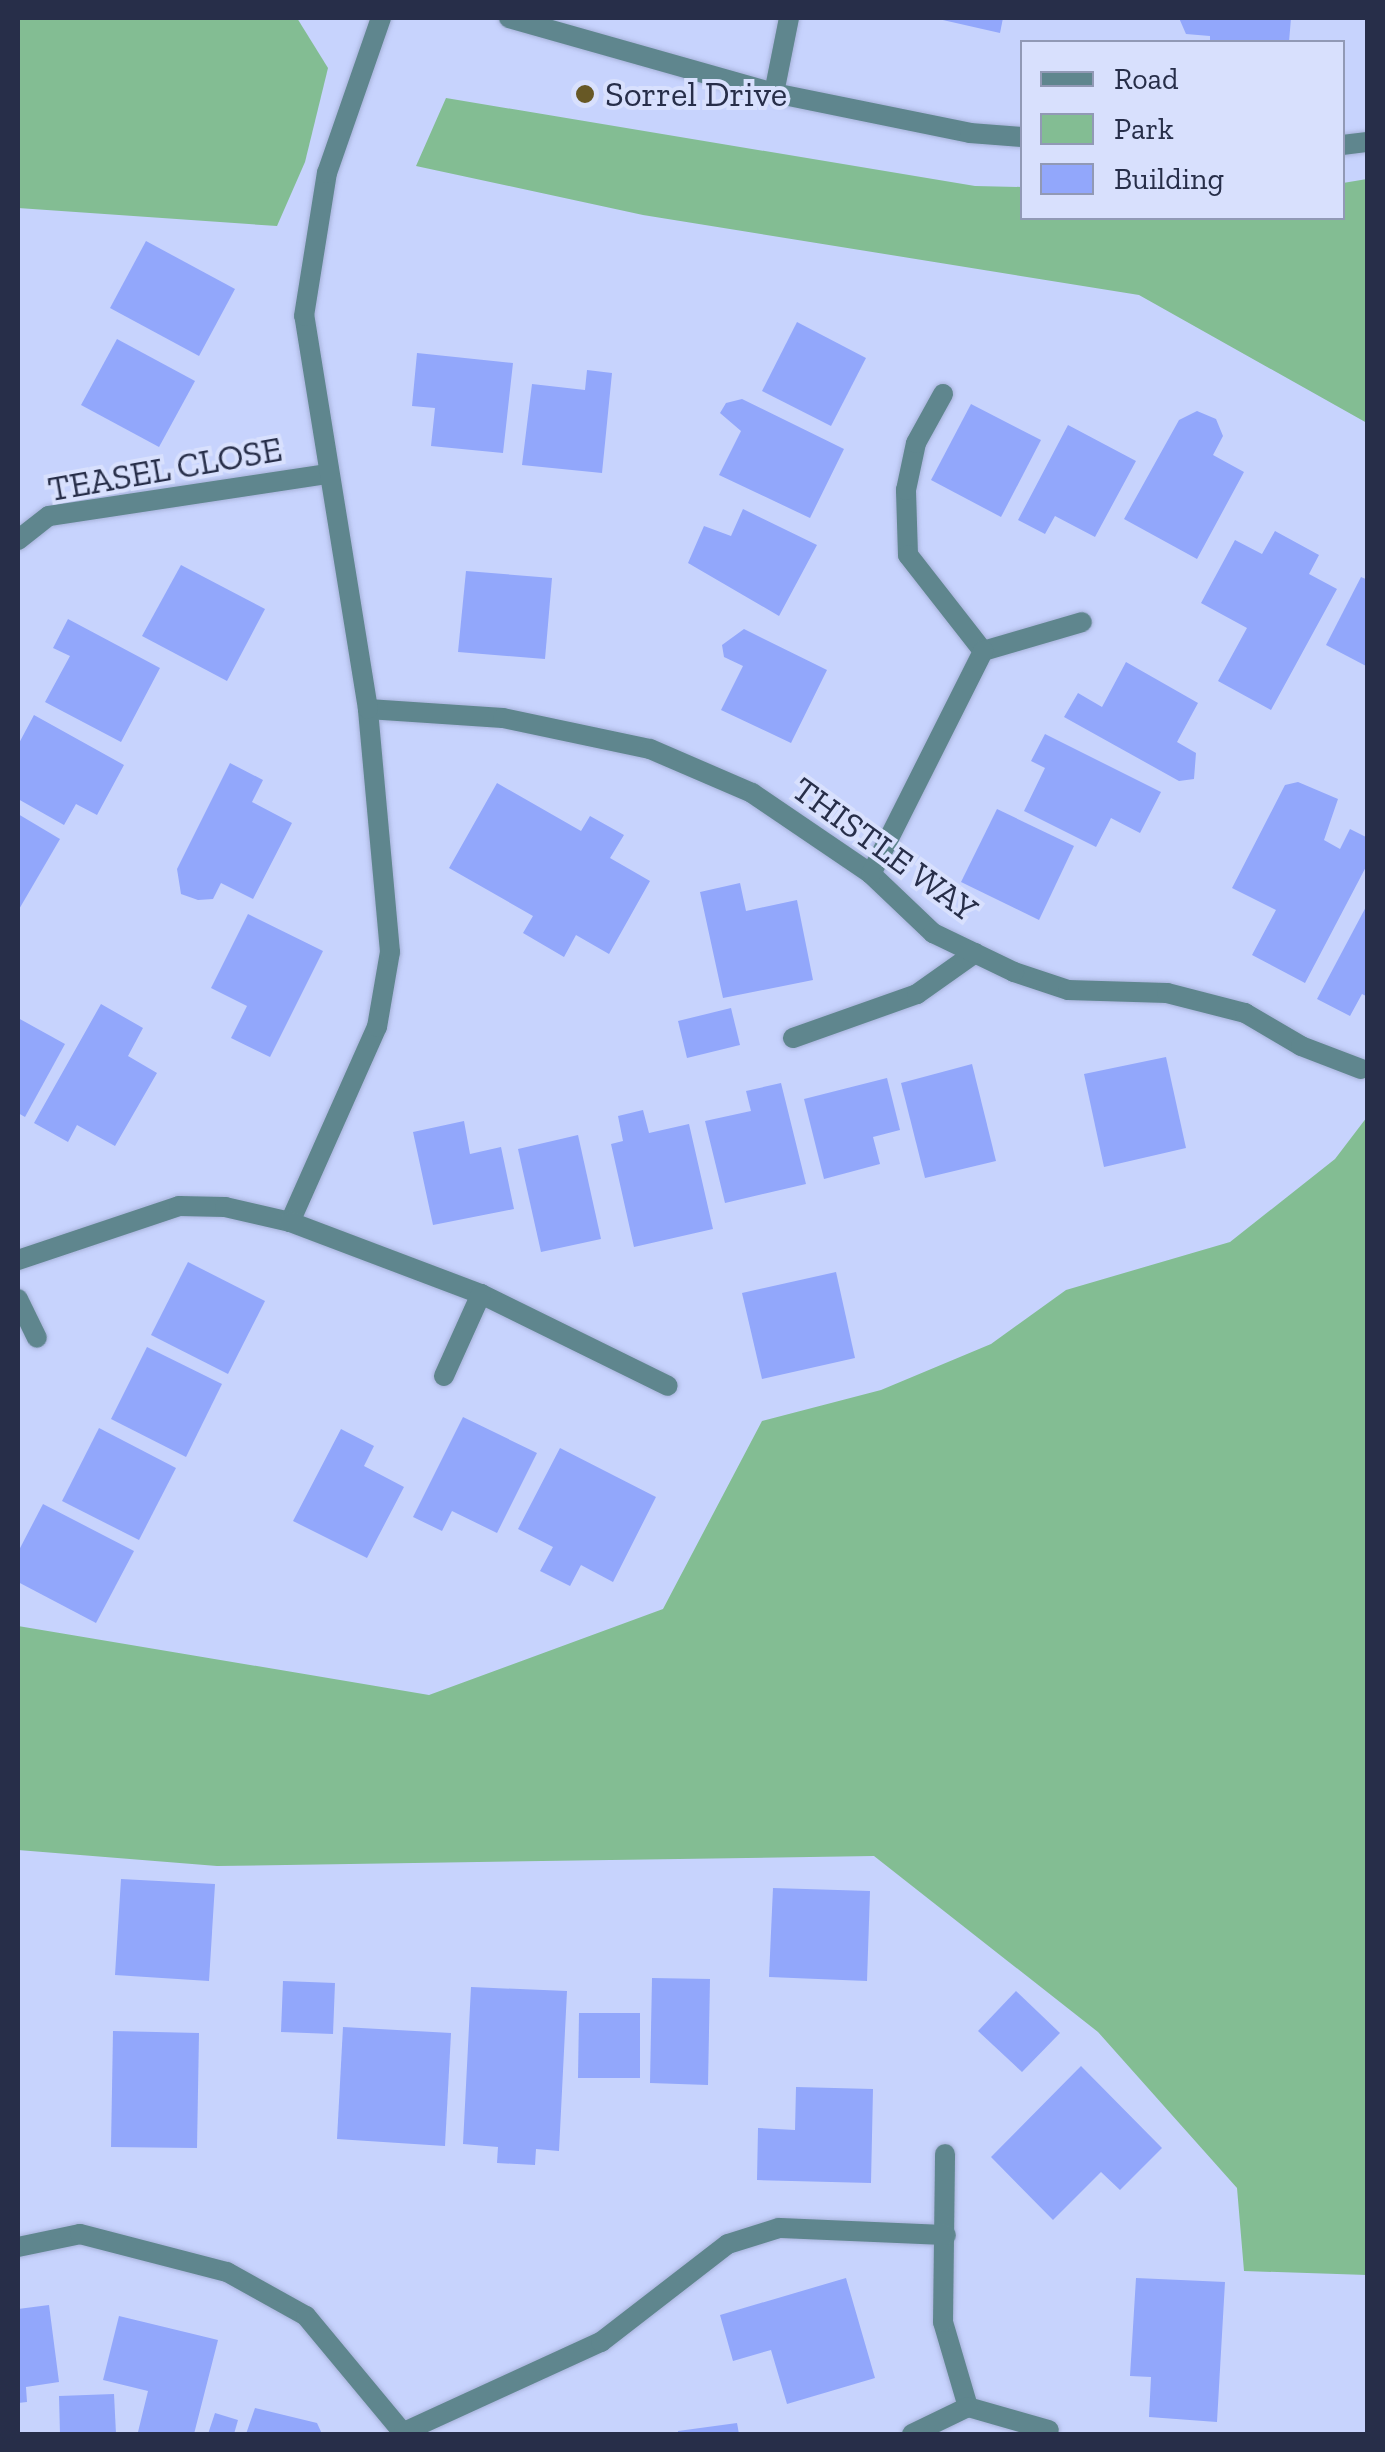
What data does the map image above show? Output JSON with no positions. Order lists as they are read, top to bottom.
{
  "streets": {
    "street": ["TEASEL CLOSE", "THISTLE WAY"]
  },
  "places": ["Sorrel Drive"],
  "legend": ["Road", "Park", "Building"]
}
